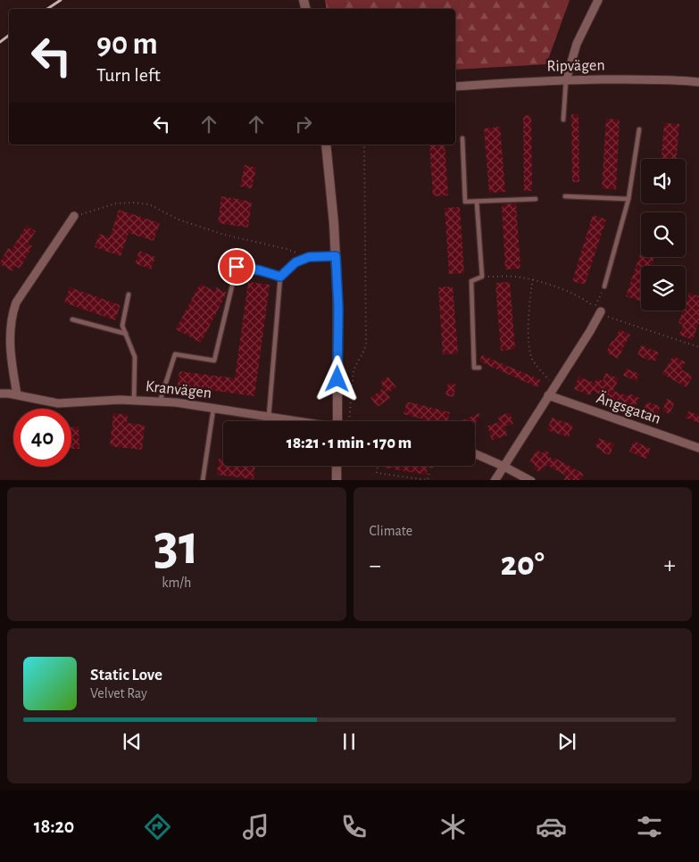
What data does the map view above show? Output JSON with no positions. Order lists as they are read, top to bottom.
{
  "streets": {
    "street": ["Ripvägen", "Kranvägen", "Ängsgatan"]
  },
  "page": {
    "turn": ["90 m", "Turn left"],
    "limit": "40",
    "trip": "18:21 · 1 min · 170 m",
    "tile": [
      ["31", "km/h"],
      "Climate"
    ],
    "heat": ["−", "20°", "+"],
    "song": ["Static Love", "Velvet Ray"],
    "tabs": "18:20"
  }
}
